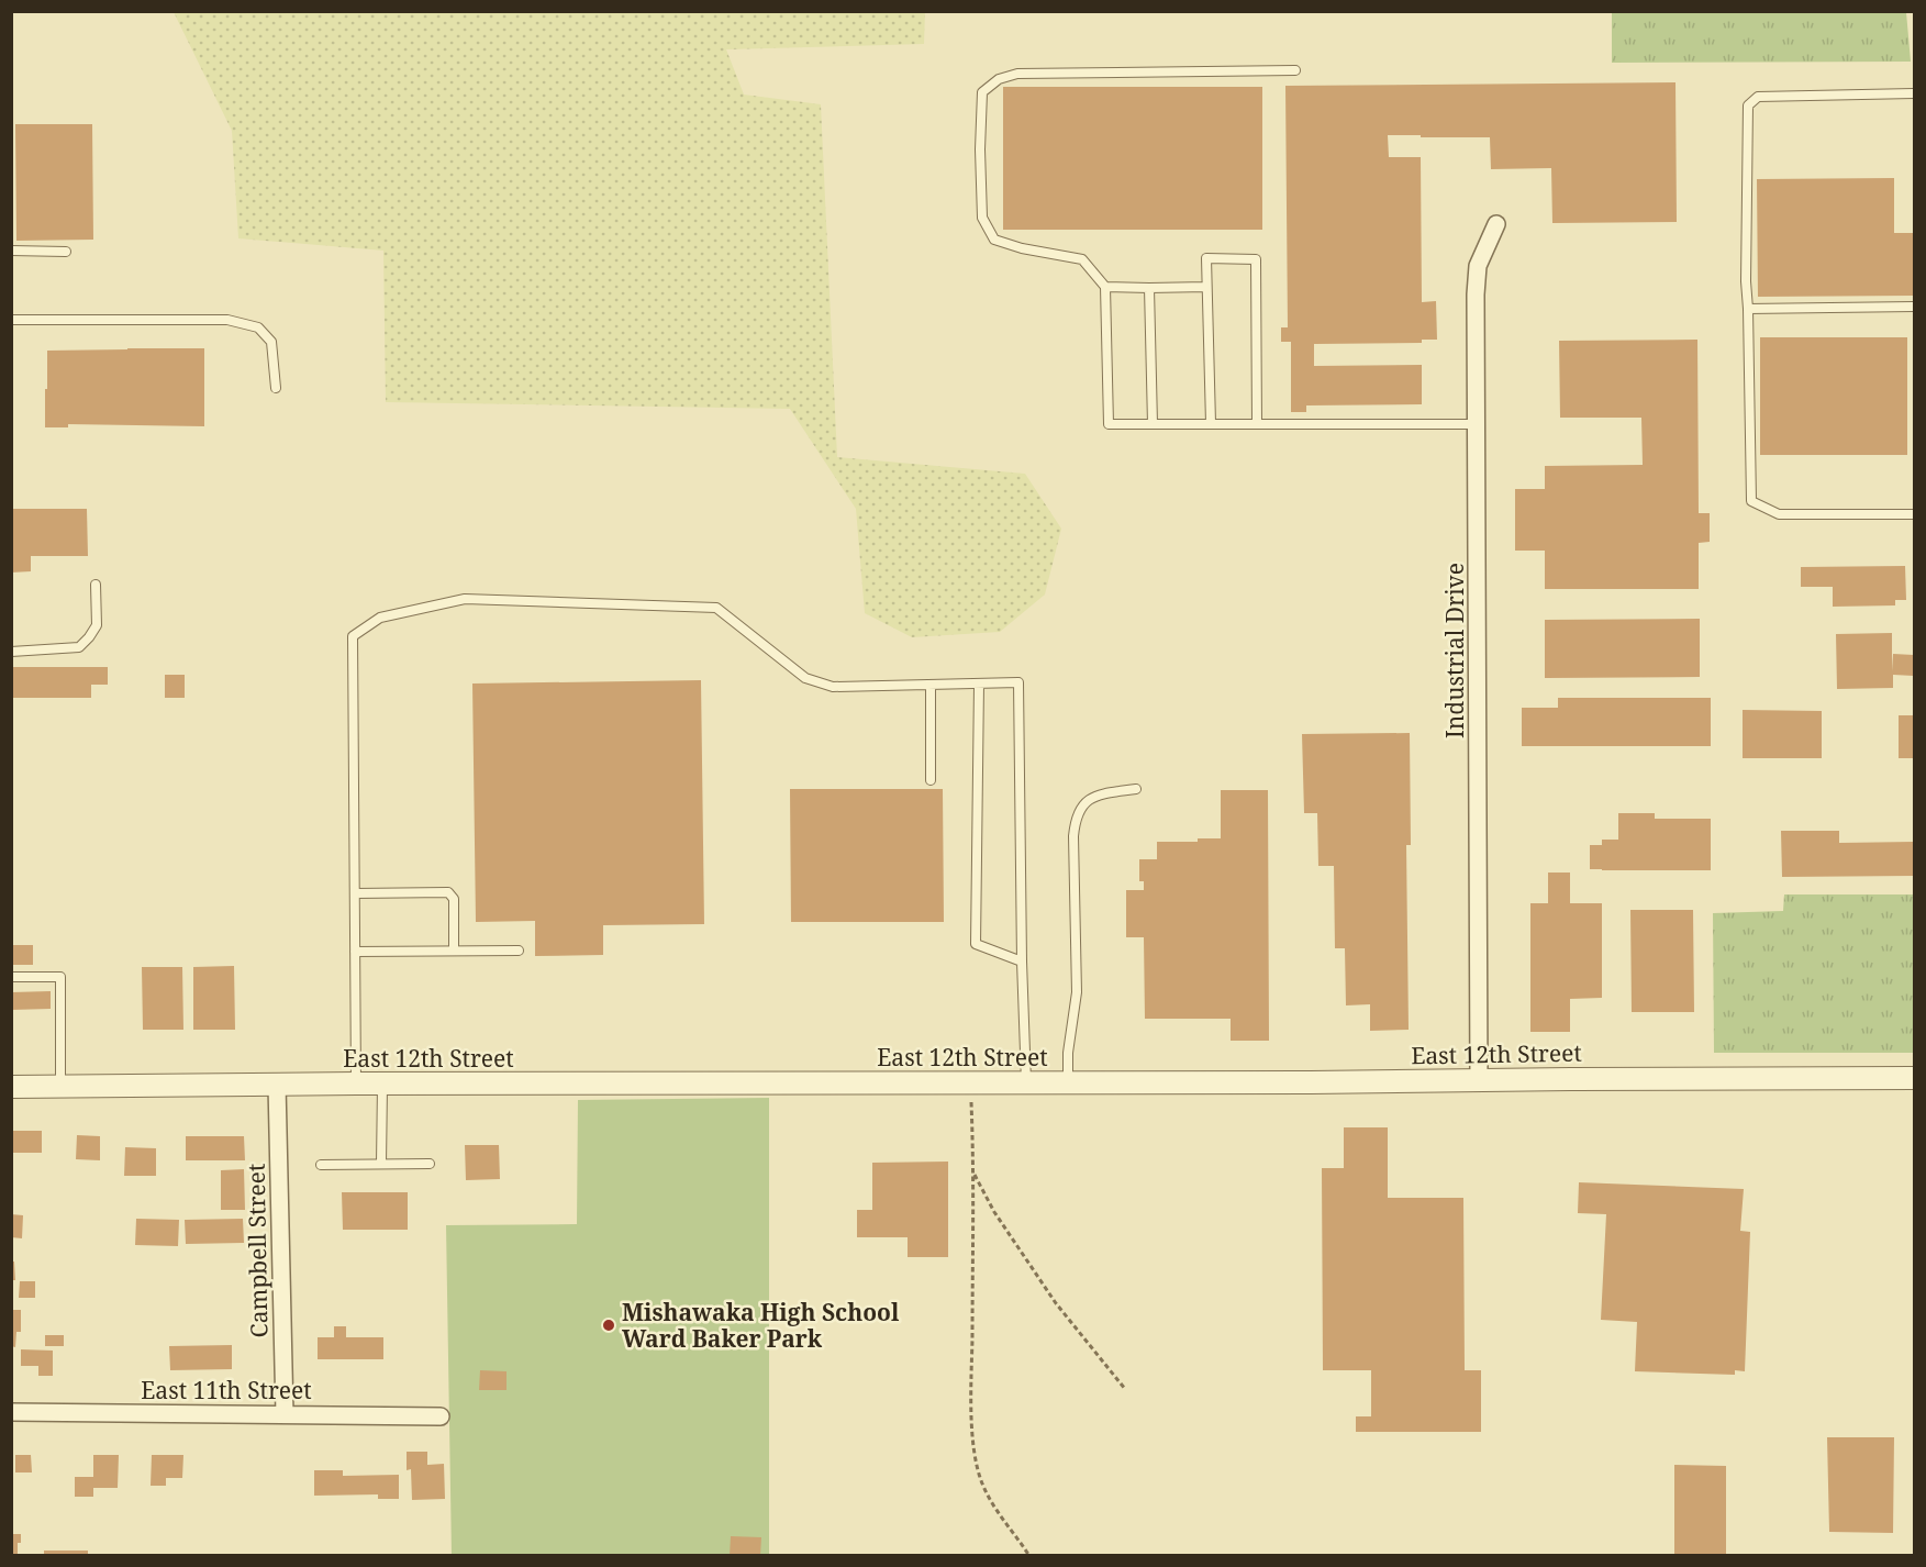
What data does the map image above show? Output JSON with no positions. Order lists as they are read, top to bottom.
{
  "streets": {
    "street": [
      "Industrial Drive",
      "East 12th Street",
      "Campbell Street",
      "East 11th Street"
    ]
  },
  "crossings": [
    ["Industrial Drive", "East 12th Street"],
    ["East 12th Street", "Campbell Street"],
    ["Campbell Street", "East 11th Street"]
  ],
  "places": ["Mishawaka High School Ward Baker Park"]
}
